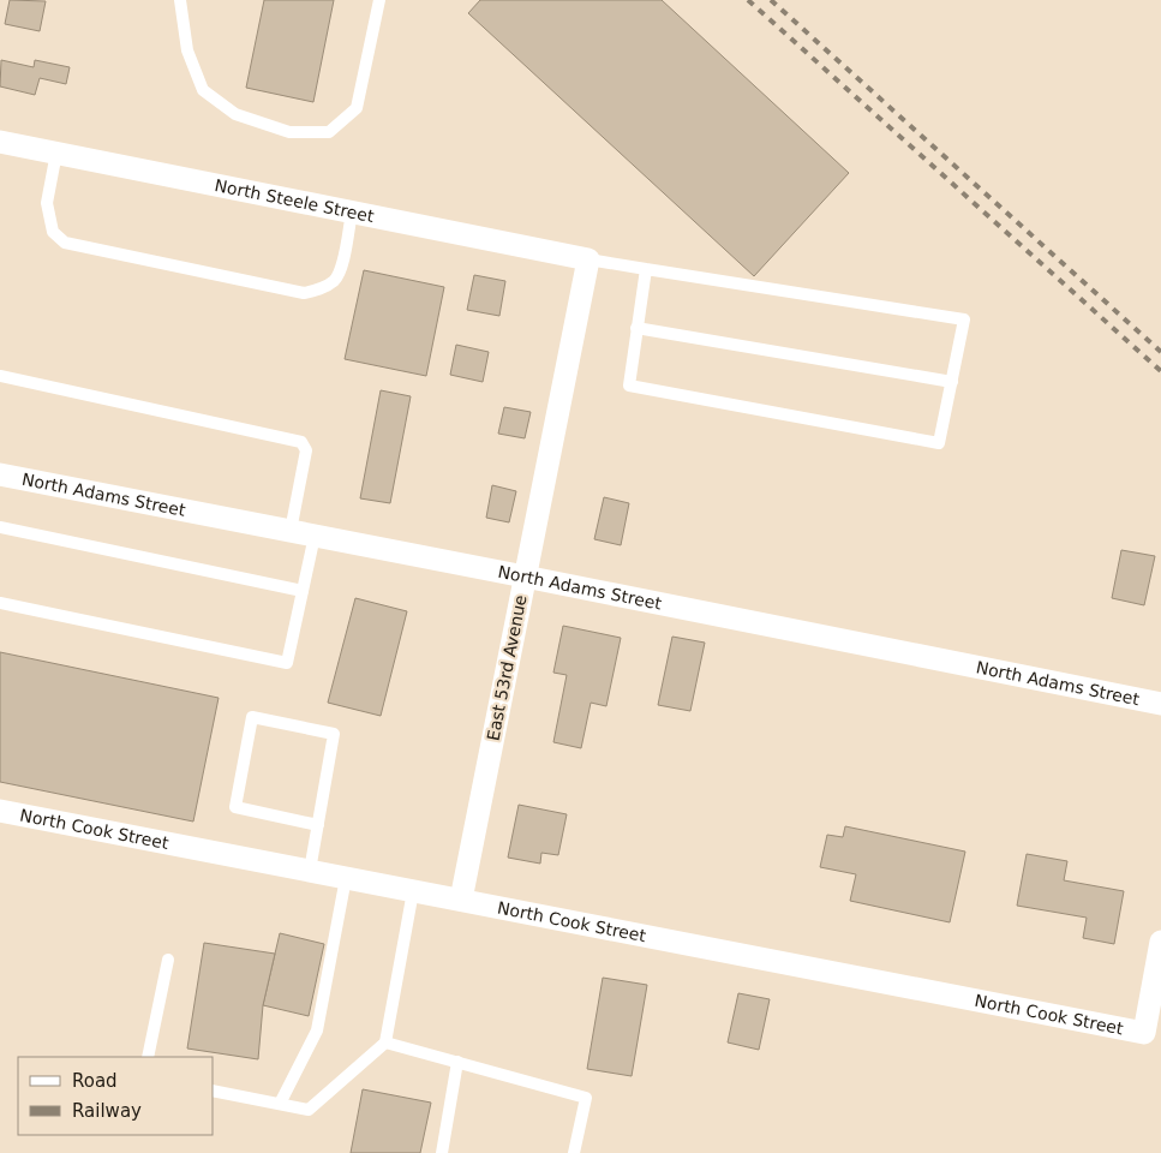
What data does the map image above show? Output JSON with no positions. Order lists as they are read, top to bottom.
{
  "streets": {
    "street": [
      "North Steele Street",
      "North Adams Street",
      "East 53rd Avenue",
      "North Cook Street"
    ]
  },
  "crossings": [
    ["North Steele Street", "East 53rd Avenue"],
    ["North Adams Street", "East 53rd Avenue"],
    ["East 53rd Avenue", "North Cook Street"]
  ],
  "legend": ["Road", "Railway"]
}
